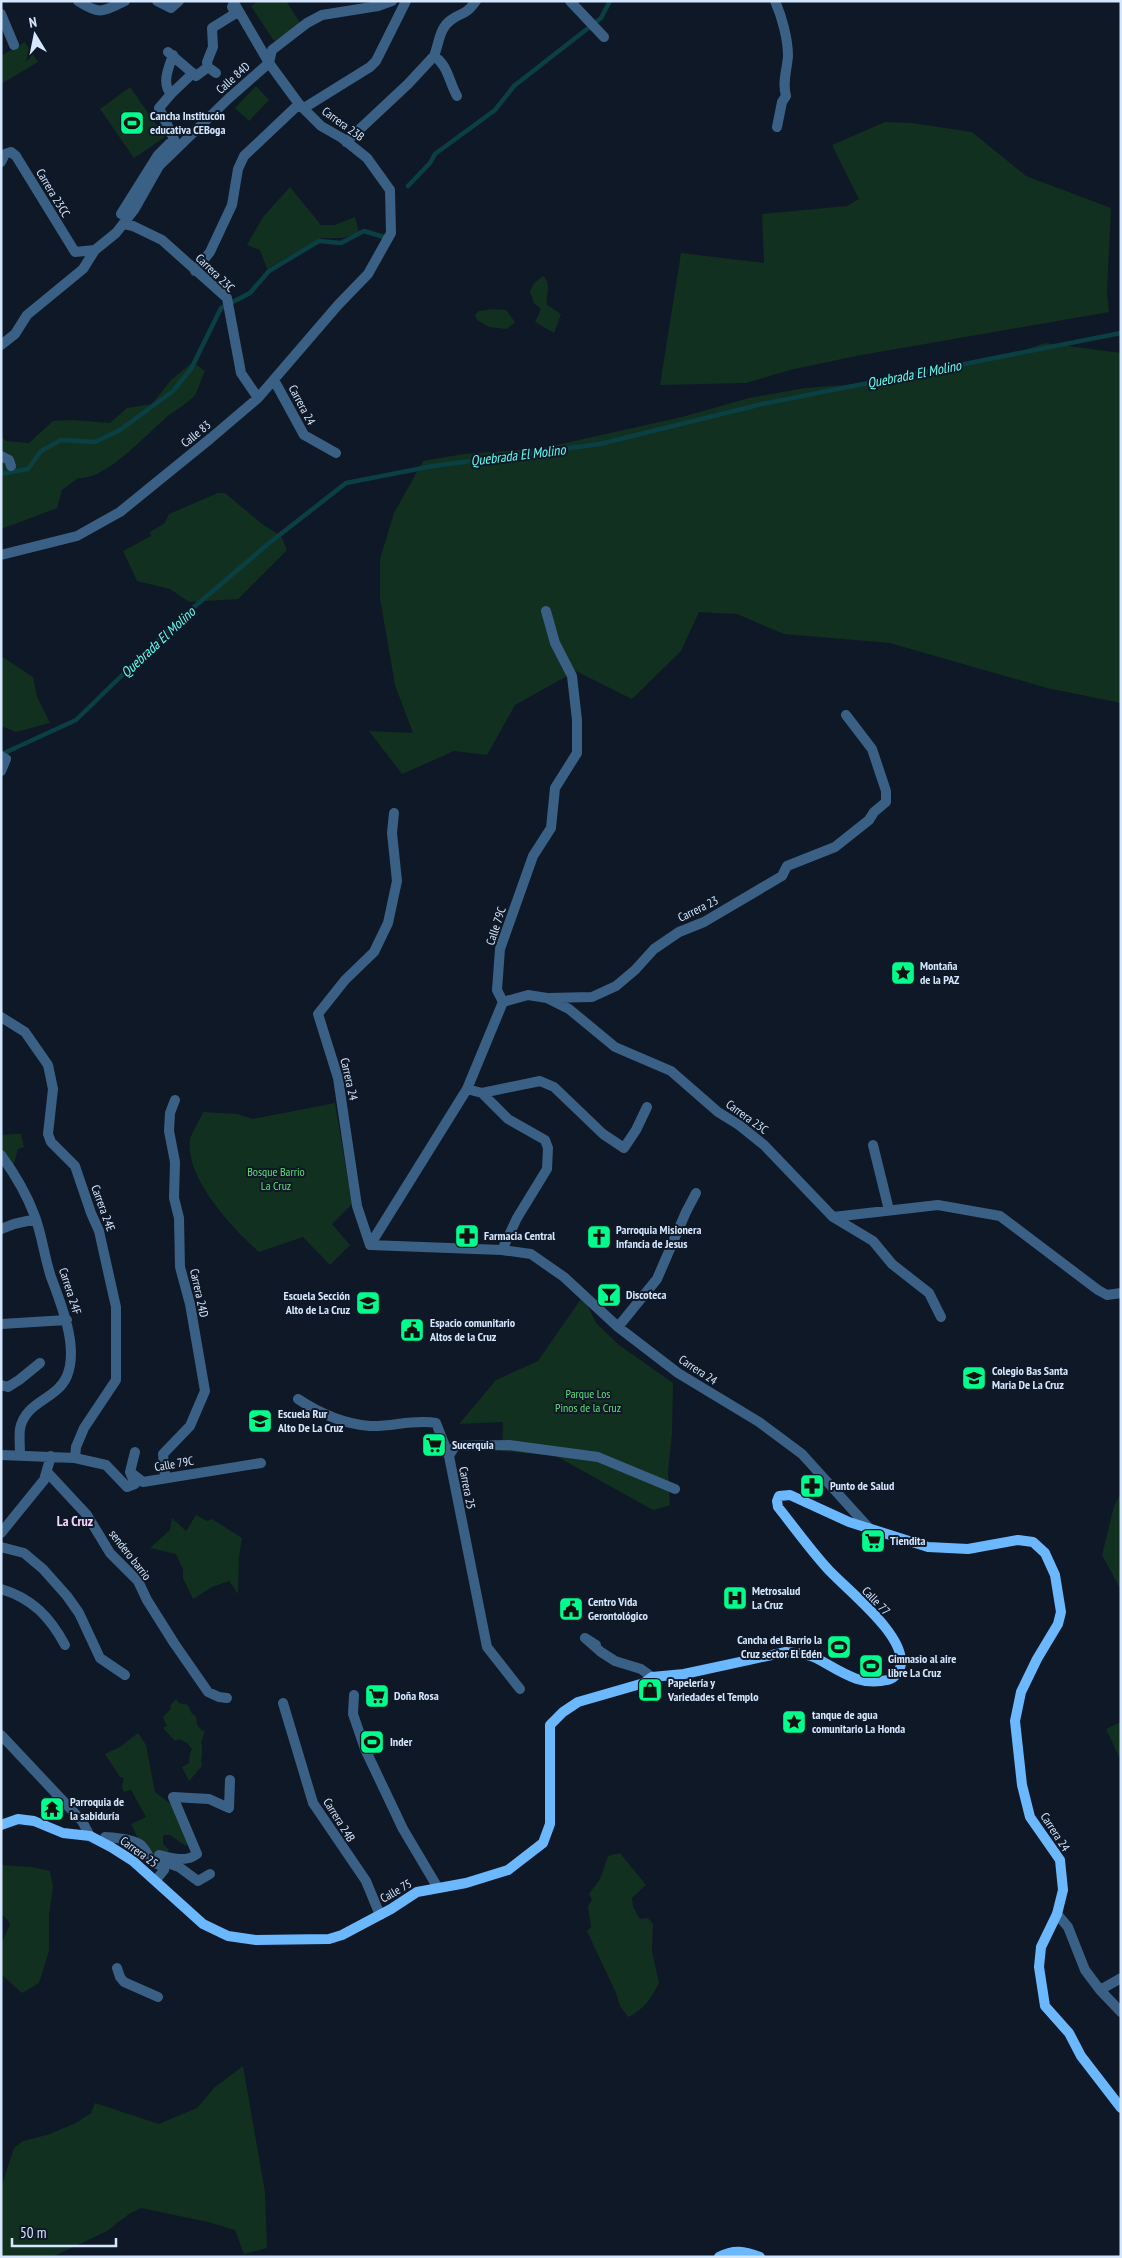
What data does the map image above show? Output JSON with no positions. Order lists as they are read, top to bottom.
{
  "streets": {
    "street": [
      "Calle 84D",
      "Carrera 23B",
      "Carrera 23CC",
      "Carrera 23C",
      "Carrera 24",
      "Calle 83",
      "Carrera 23",
      "Calle 79C",
      "Carrera 24E",
      "Carrera 24F",
      "Carrera 24D",
      "Carrera 25",
      "sendero barrio",
      "Calle 77",
      "Carrera 24B",
      "Calle 75"
    ]
  },
  "crossings": [
    ["Calle 84D", "Carrera 23B"],
    ["Calle 84D", "Carrera 23CC"],
    ["Calle 84D", "Carrera 23C"],
    ["Carrera 23B", "Calle 83"],
    ["Carrera 23C", "Calle 83"],
    ["Carrera 23C", "Carrera 23"],
    ["Carrera 23C", "Calle 79C"],
    ["Carrera 24", "Calle 83"],
    ["Carrera 24", "Calle 77"],
    ["Calle 79C", "Carrera 24D"],
    ["Carrera 25", "Calle 75"],
    ["Calle 77", "Calle 75"],
    ["Carrera 24B", "Calle 75"]
  ],
  "districts": ["La Cruz"],
  "water": ["Quebrada El Molino"],
  "parks": ["Bosque Barrio La Cruz", "Parque Los Pinos de la Cruz"],
  "places": {
    "sports": [
      "Cancha Institucón educativa CEBoga",
      "Cancha del Barrio la Cruz sector El Edén",
      "Gimnasio al aire libre La Cruz",
      "Inder"
    ],
    "place": ["Montaña de la PAZ", "tanque de agua comunitario La Honda"],
    "pharmacy": ["Farmacia Central", "Punto de Salud"],
    "church": ["Parroquia Misionera Infancia de Jesus"],
    "bar": ["Discoteca"],
    "school or university": ["Escuela Sección Alto de La Cruz", "Colegio Bas Santa Maria De La Cruz", "Escuela Rur Alto De La Cruz"],
    "public building": ["Espacio comunitario Altos de la Cruz", "Centro Vida Gerontológico"],
    "supermarket": ["Sucerquia", "Tiendita", "Doña Rosa"],
    "hospital": ["Metrosalud La Cruz"],
    "shop": ["Papelería y Variedades el Templo"],
    "temple": ["Parroquia de la sabiduría"]
  },
  "scale_bar": "50 m",
  "north": "top"
}
